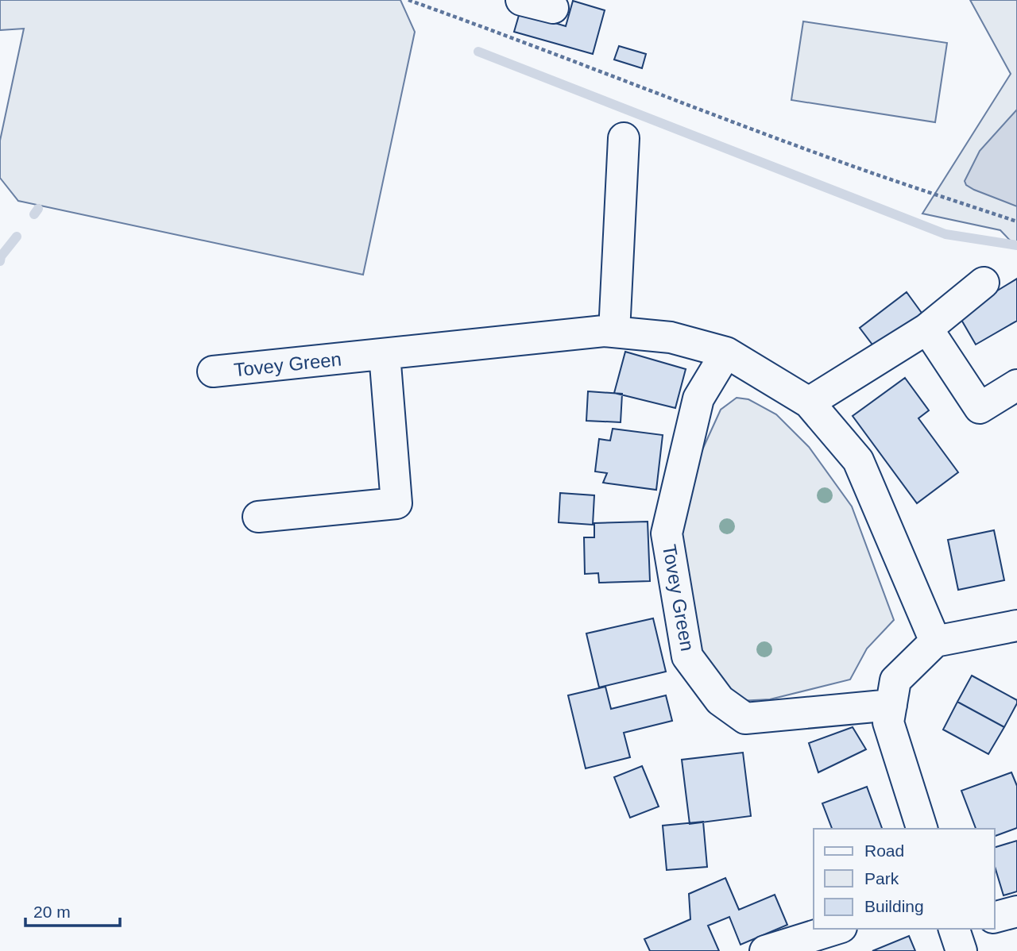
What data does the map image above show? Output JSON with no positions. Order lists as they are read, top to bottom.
{
  "streets": {
    "street": ["Tovey Green"]
  },
  "legend": ["Road", "Park", "Building"],
  "scale_bar": "20 m"
}
